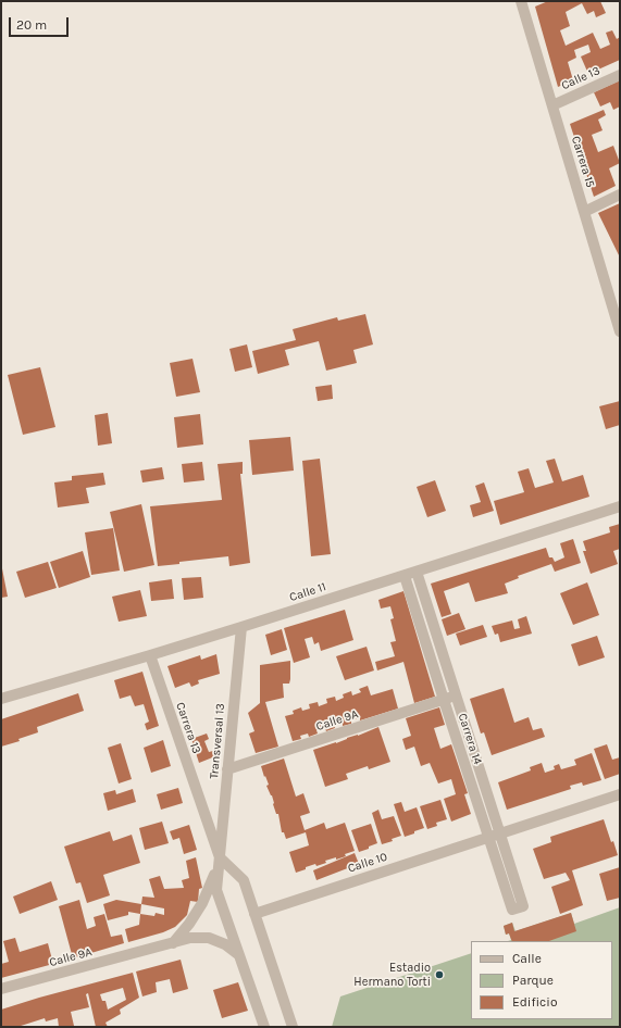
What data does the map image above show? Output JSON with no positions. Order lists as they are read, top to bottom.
{
  "streets": {
    "street": [
      "Calle 13",
      "Carrera 15",
      "Calle 11",
      "Calle 9A",
      "Carrera 13",
      "Carrera 14",
      "Transversal 13",
      "Calle 10"
    ]
  },
  "crossings": [
    ["Calle 13", "Carrera 15"],
    ["Calle 11", "Carrera 13"],
    ["Calle 11", "Carrera 14"],
    ["Calle 11", "Transversal 13"],
    ["Calle 9A", "Carrera 13"],
    ["Calle 9A", "Carrera 14"],
    ["Calle 9A", "Transversal 13"],
    ["Carrera 13", "Transversal 13"],
    ["Carrera 13", "Calle 10"],
    ["Carrera 14", "Calle 10"]
  ],
  "places": ["Estadio Hermano Torti"],
  "legend": ["Calle", "Parque", "Edificio"],
  "scale_bar": "20 m"
}
